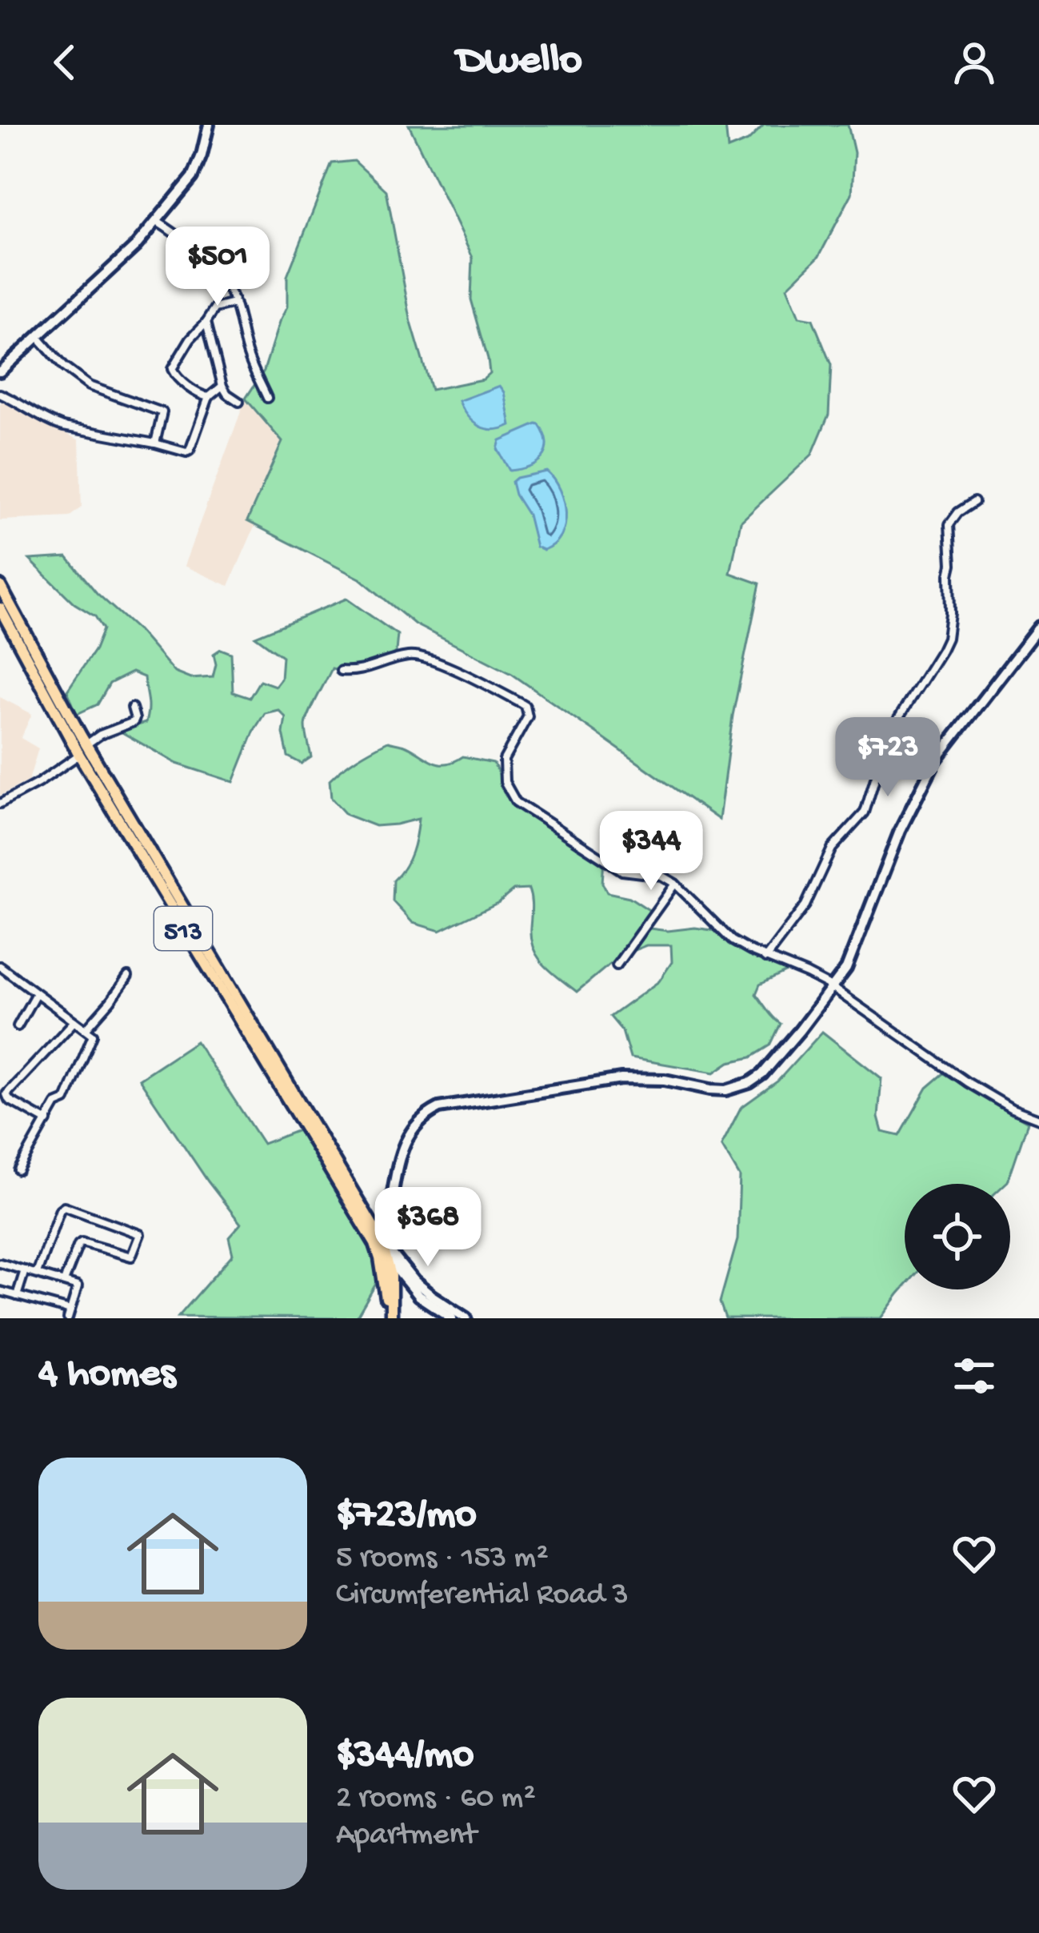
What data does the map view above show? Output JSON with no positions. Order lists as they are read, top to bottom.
{
  "streets": {
    "main road": ["513"]
  },
  "page": {
    "header": "Dwello",
    "price": [
      "$501",
      "$723",
      "$344",
      "$368"
    ],
    "heading": "4 homes",
    "list": [
      {
        "name": "$723/mo",
        "note": "5 rooms · 153 m² · Circumferential Road 3"
      },
      {
        "name": "$344/mo",
        "note": "2 rooms · 60 m² · Apartment"
      }
    ]
  }
}
